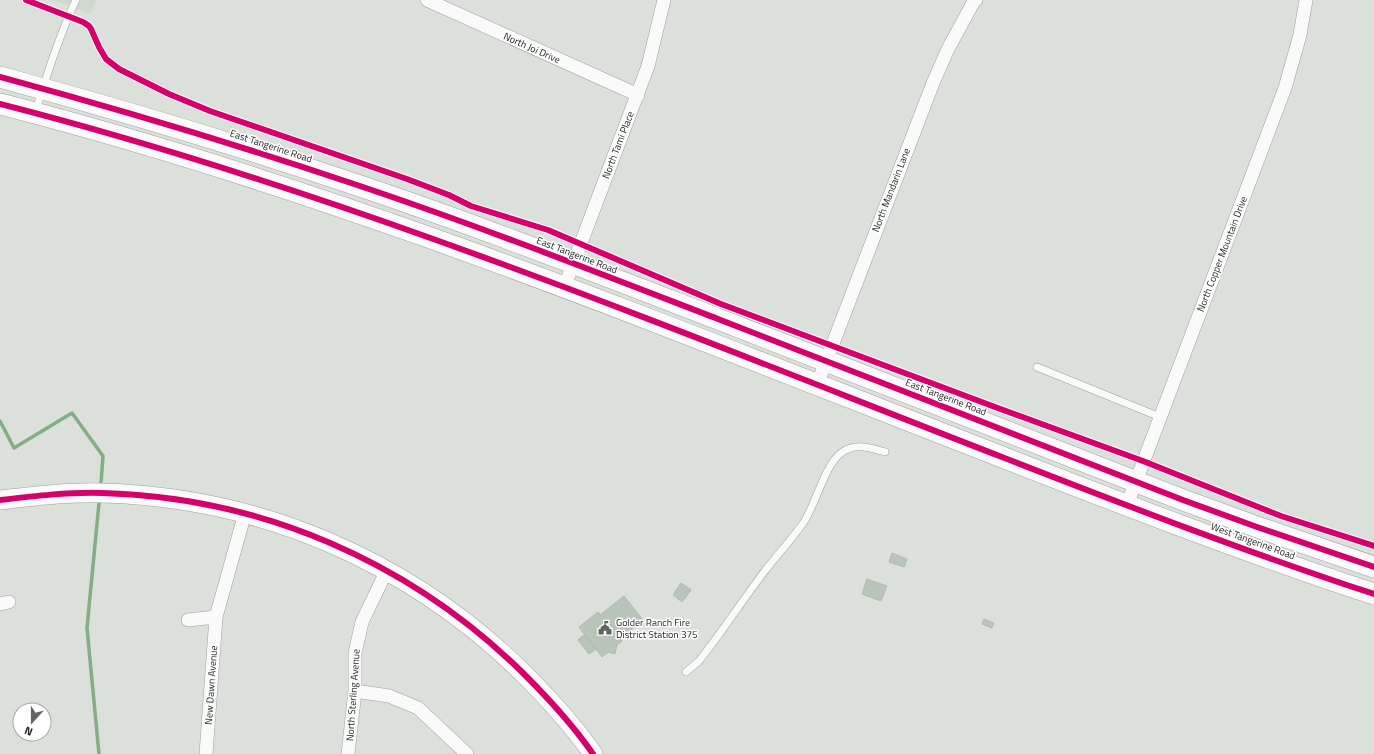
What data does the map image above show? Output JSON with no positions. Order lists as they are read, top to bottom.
{
  "streets": {
    "main road": ["East Tangerine Road", "West Tangerine Road"],
    "street": [
      "North Joi Drive",
      "North Tami Place",
      "North Mandarin Lane",
      "North Copper Mountain Drive",
      "New Dawn Avenue",
      "North Sterling Avenue"
    ]
  },
  "crossings": [
    ["North Joi Drive", "North Tami Place"],
    ["North Tami Place", "East Tangerine Road"],
    ["East Tangerine Road", "North Mandarin Lane"],
    ["East Tangerine Road", "North Copper Mountain Drive"],
    ["East Tangerine Road", "West Tangerine Road"],
    ["North Copper Mountain Drive", "West Tangerine Road"]
  ],
  "places": {
    "public building": ["Golder Ranch Fire District Station 375"]
  },
  "north": "bottom"
}
